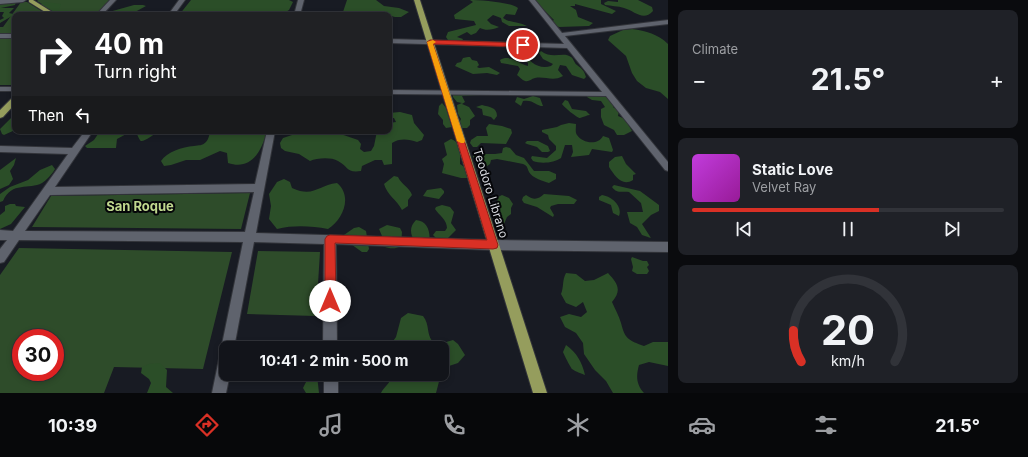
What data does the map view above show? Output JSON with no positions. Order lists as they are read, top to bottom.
{
  "streets": {
    "main road": ["Teodoro Librano"]
  },
  "districts": ["San Roque"],
  "page": {
    "tile": "Climate",
    "turn": ["40 m", "Turn right"],
    "heat": ["−", "21.5°", "+"],
    "then": "Then",
    "song": ["Static Love", "Velvet Ray"],
    "limit": "30",
    "trip": "10:41 · 2 min · 500 m",
    "tabs": ["10:39", "21.5°"],
    "gauge": ["20", "km/h"]
  }
}
